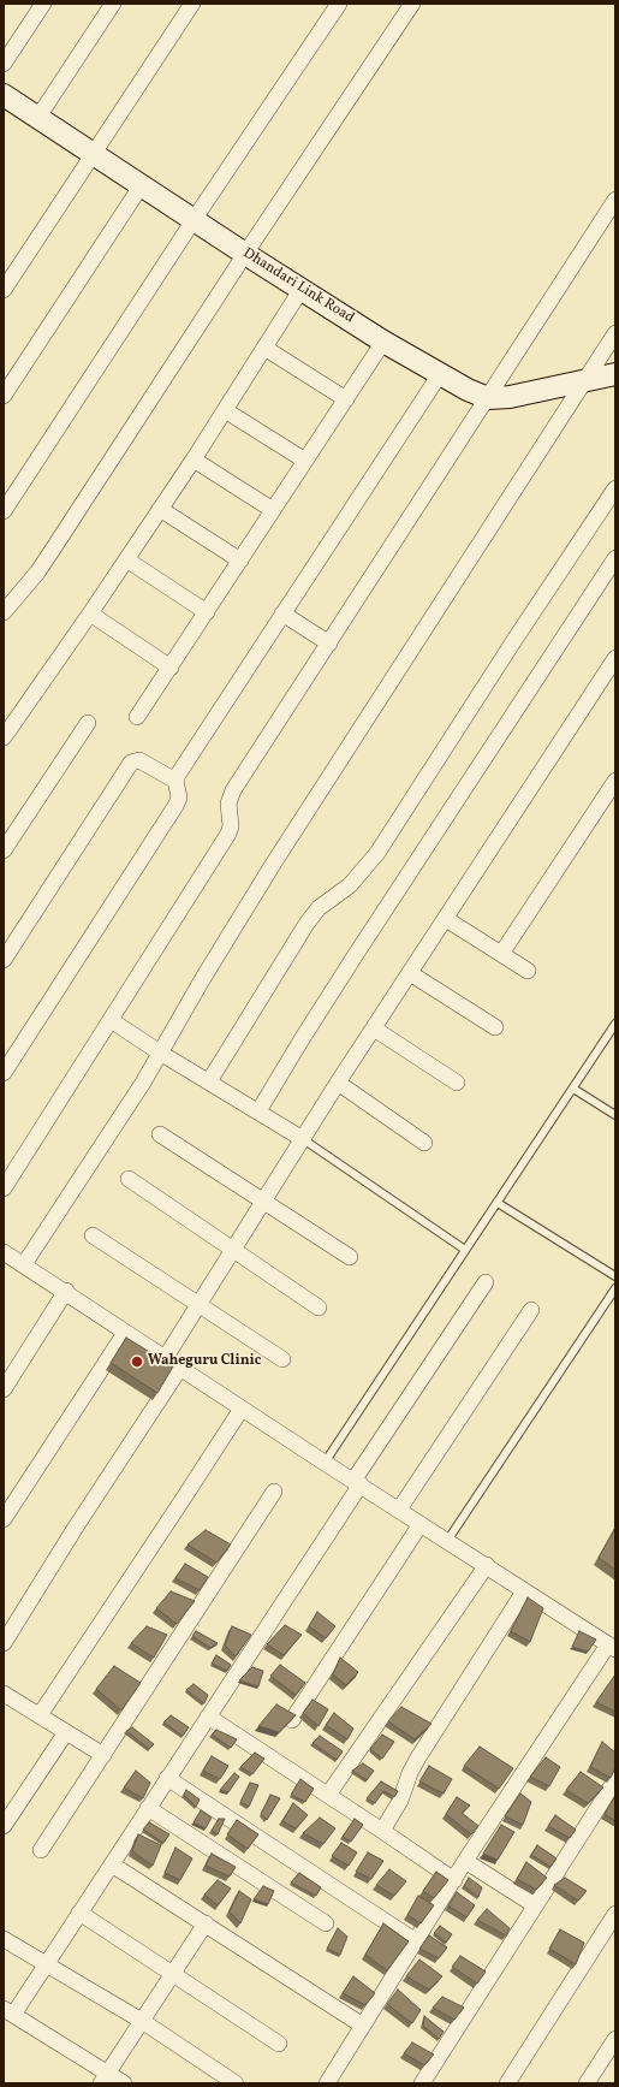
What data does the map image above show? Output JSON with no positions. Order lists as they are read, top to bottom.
{
  "streets": {
    "street": ["Dhandari Link Road"]
  },
  "places": ["Waheguru Clinic"]
}
